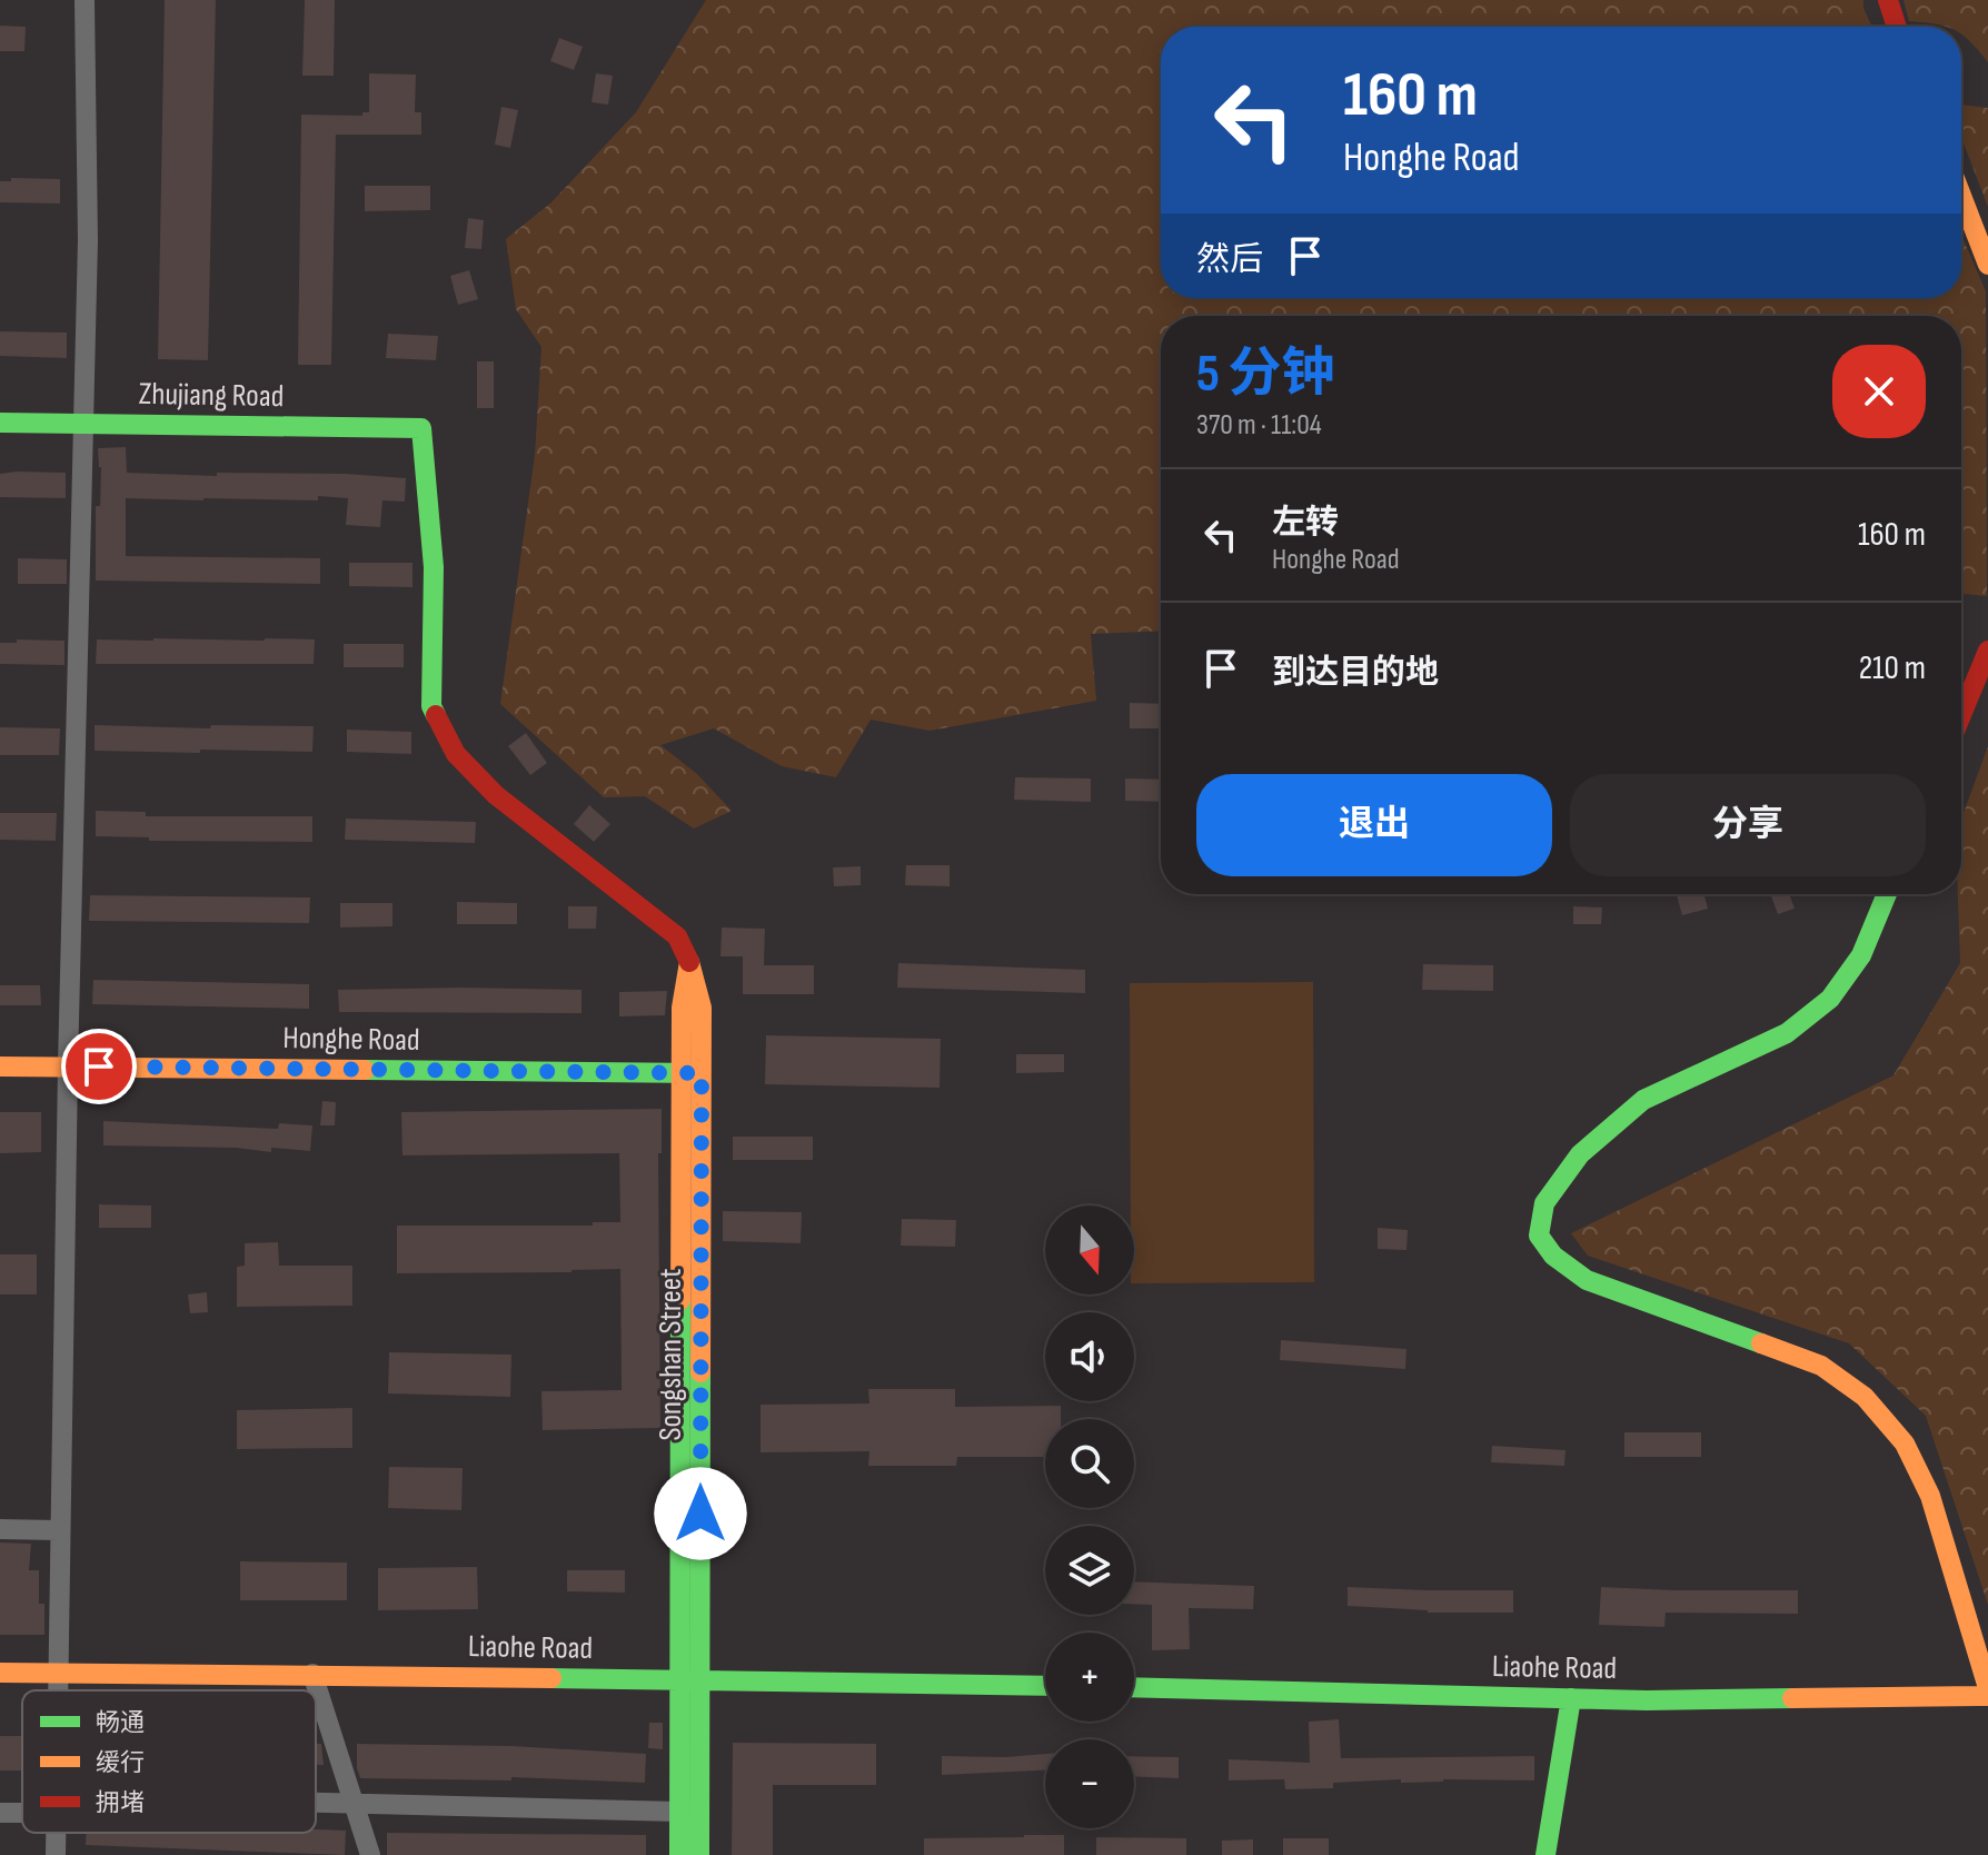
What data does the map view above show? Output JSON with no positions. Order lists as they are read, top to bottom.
{
  "streets": {
    "street": [
      "Zhujiang Road",
      "Honghe Road",
      "Songshan Street",
      "Liaohe Road"
    ]
  },
  "crossings": [
    ["Zhujiang Road", "Songshan Street"],
    ["Honghe Road", "Songshan Street"],
    ["Songshan Street", "Liaohe Road"]
  ],
  "legend": ["畅通", "缓行", "拥堵"],
  "north": "bottom",
  "page": {
    "turn": ["160 m", "Honghe Road"],
    "then": "然后",
    "heading": ["5 分钟", "370 m · 11:04"],
    "list": [
      {
        "name": "左转",
        "note": "Honghe Road",
        "value": "160 m"
      },
      {
        "name": "到达目的地",
        "value": "210 m"
      }
    ],
    "buttons": ["退出", "分享"],
    "map_buttons": ["+", "−"]
  }
}
